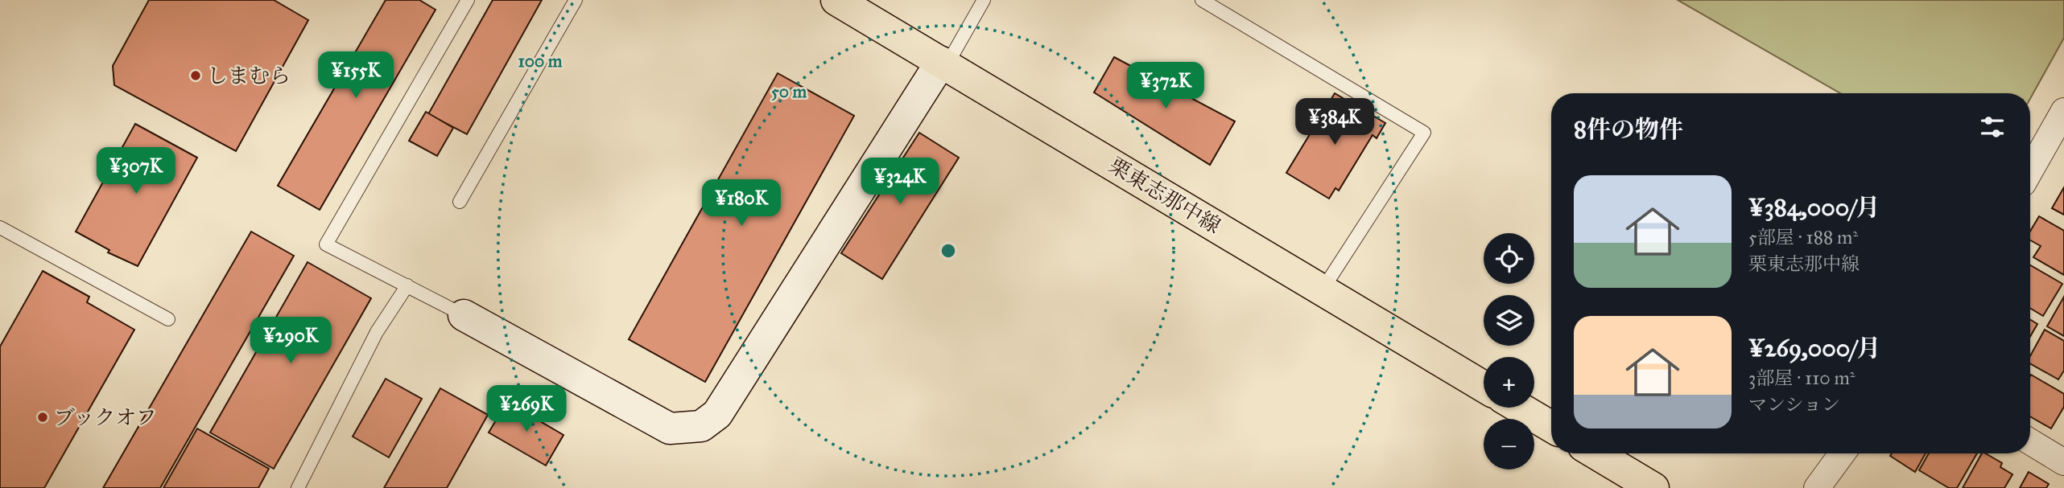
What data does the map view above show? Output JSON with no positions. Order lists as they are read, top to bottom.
{
  "streets": {
    "main road": ["栗東志那中線"]
  },
  "places": ["しまむら", "ブックオフ"],
  "page": {
    "price": [
      "¥155K",
      "¥372K",
      "¥384K",
      "¥307K",
      "¥324K",
      "¥180K",
      "¥290K",
      "¥269K"
    ],
    "heading": "8件の物件",
    "list": [
      {
        "name": "¥384,000/月",
        "note": "5部屋 · 188 m² · 栗東志那中線"
      },
      {
        "name": "¥269,000/月",
        "note": "3部屋 · 110 m² · マンション"
      }
    ],
    "map_buttons": ["+", "−"]
  },
  "rings": ["100 m", "50 m"]
}
